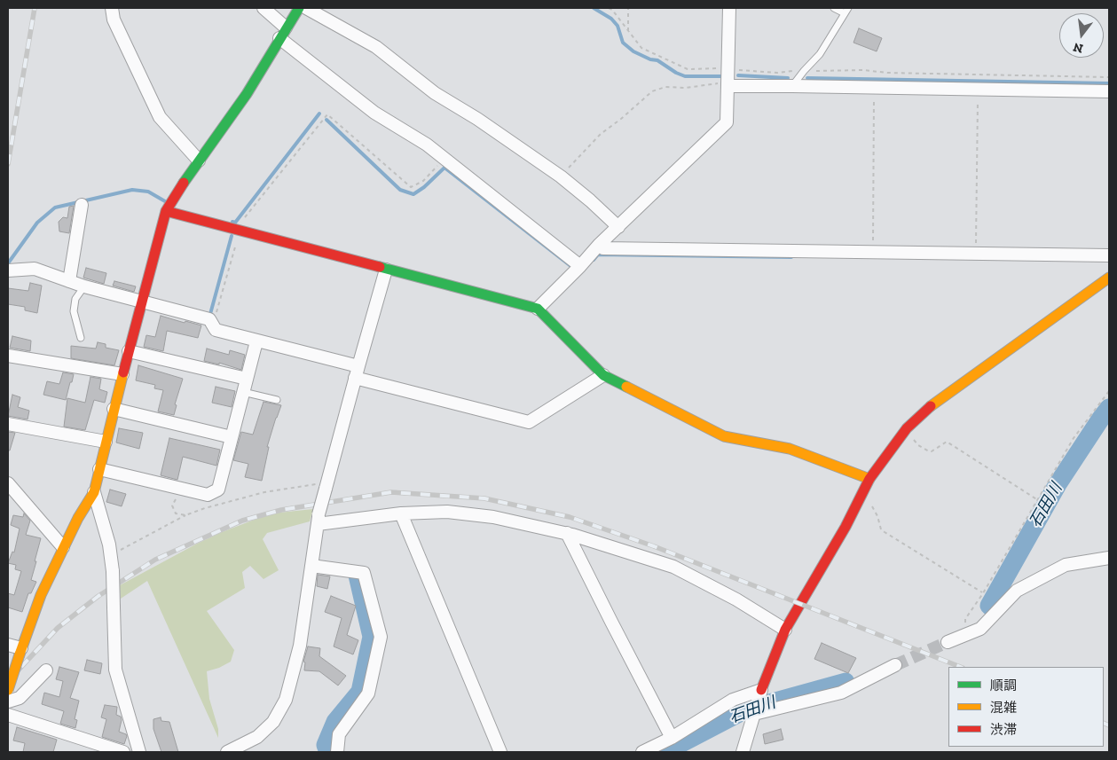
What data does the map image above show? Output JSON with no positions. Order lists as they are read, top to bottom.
{
  "water": ["石田川"],
  "legend": ["順調", "混雑", "渋滞"],
  "north": "bottom"
}
